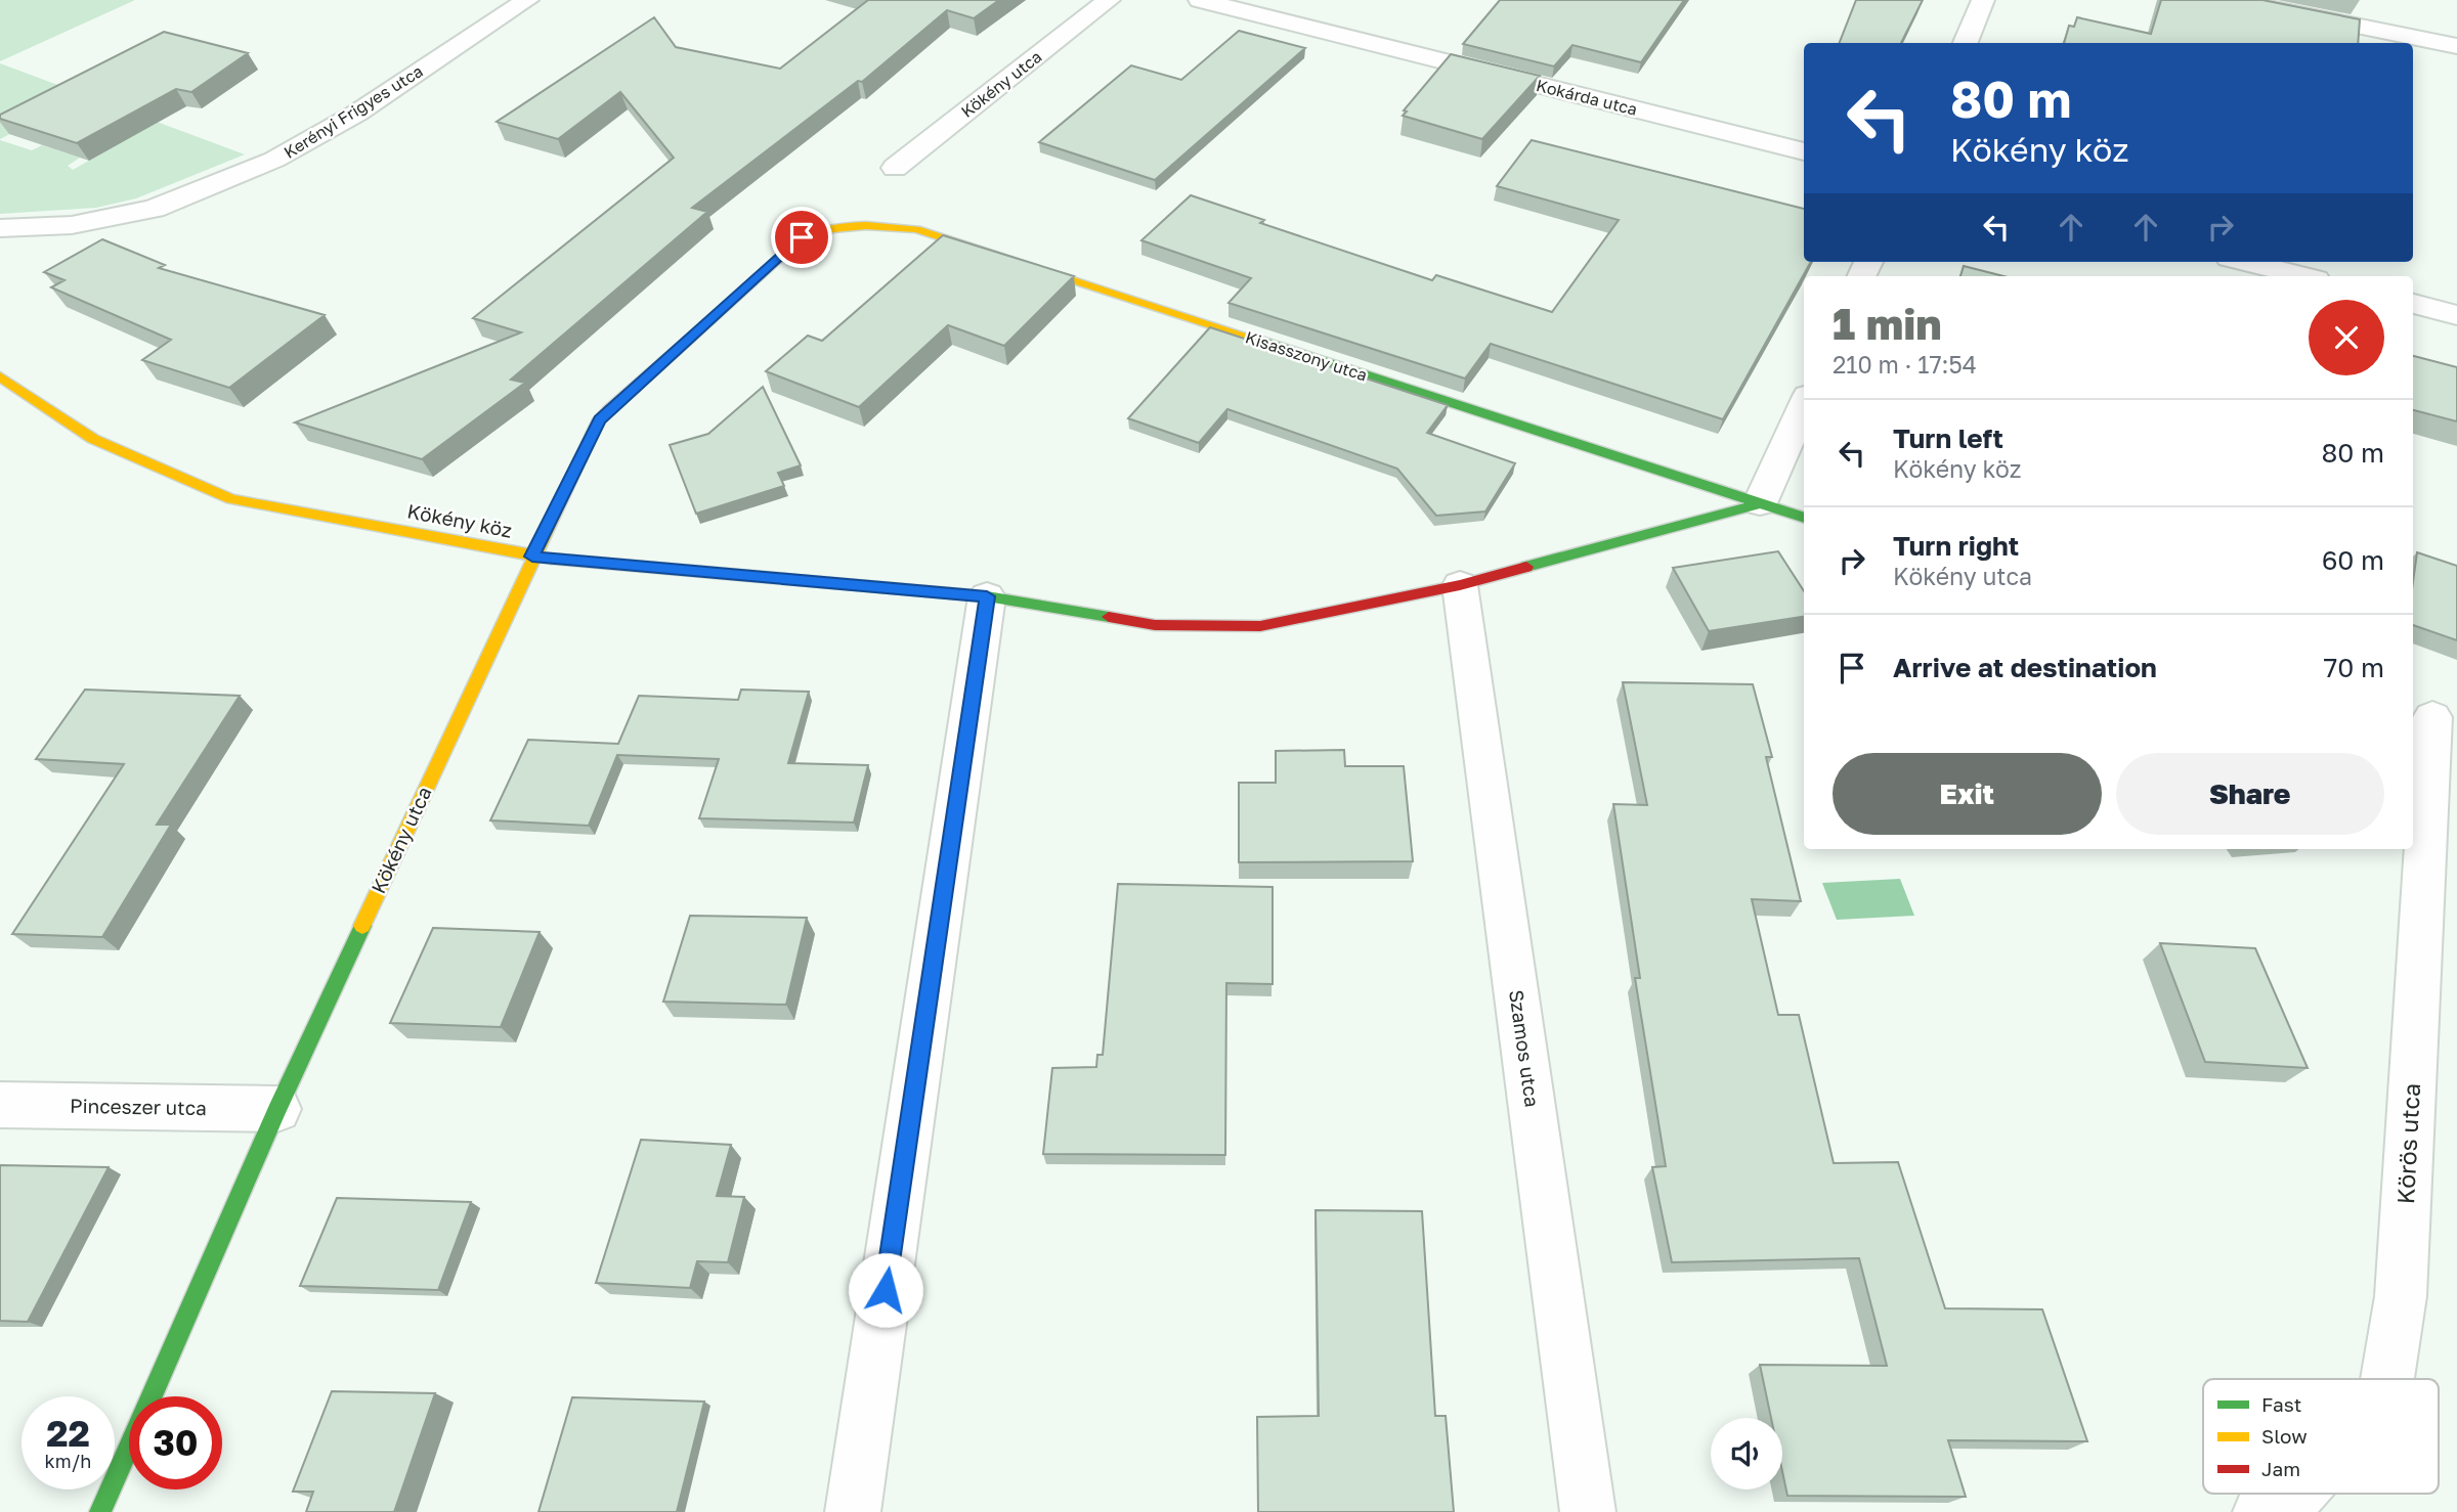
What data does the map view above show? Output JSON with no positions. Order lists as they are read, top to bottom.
{
  "streets": {
    "street": [
      "Kökény utca",
      "Kokárda utca",
      "Kerényi Frigyes utca",
      "Kisasszony utca",
      "Kökény köz",
      "Szamos utca",
      "Pinceszer utca",
      "Körös utca"
    ]
  },
  "crossings": [
    ["Kökény utca", "Kisasszony utca"],
    ["Kökény utca", "Kökény köz"],
    ["Kökény utca", "Pinceszer utca"],
    ["Kisasszony utca", "Kökény köz"],
    ["Kökény köz", "Szamos utca"]
  ],
  "legend": ["Fast", "Slow", "Jam"],
  "page": {
    "turn": ["80 m", "Kökény köz"],
    "heading": ["1 min", "210 m · 17:54"],
    "list": [
      {
        "name": "Turn left",
        "note": "Kökény köz",
        "value": "80 m"
      },
      {
        "name": "Turn right",
        "note": "Kökény utca",
        "value": "60 m"
      },
      {
        "name": "Arrive at destination",
        "value": "70 m"
      }
    ],
    "buttons": ["Exit", "Share"],
    "speed": "22 km/h",
    "limit": "30"
  }
}
